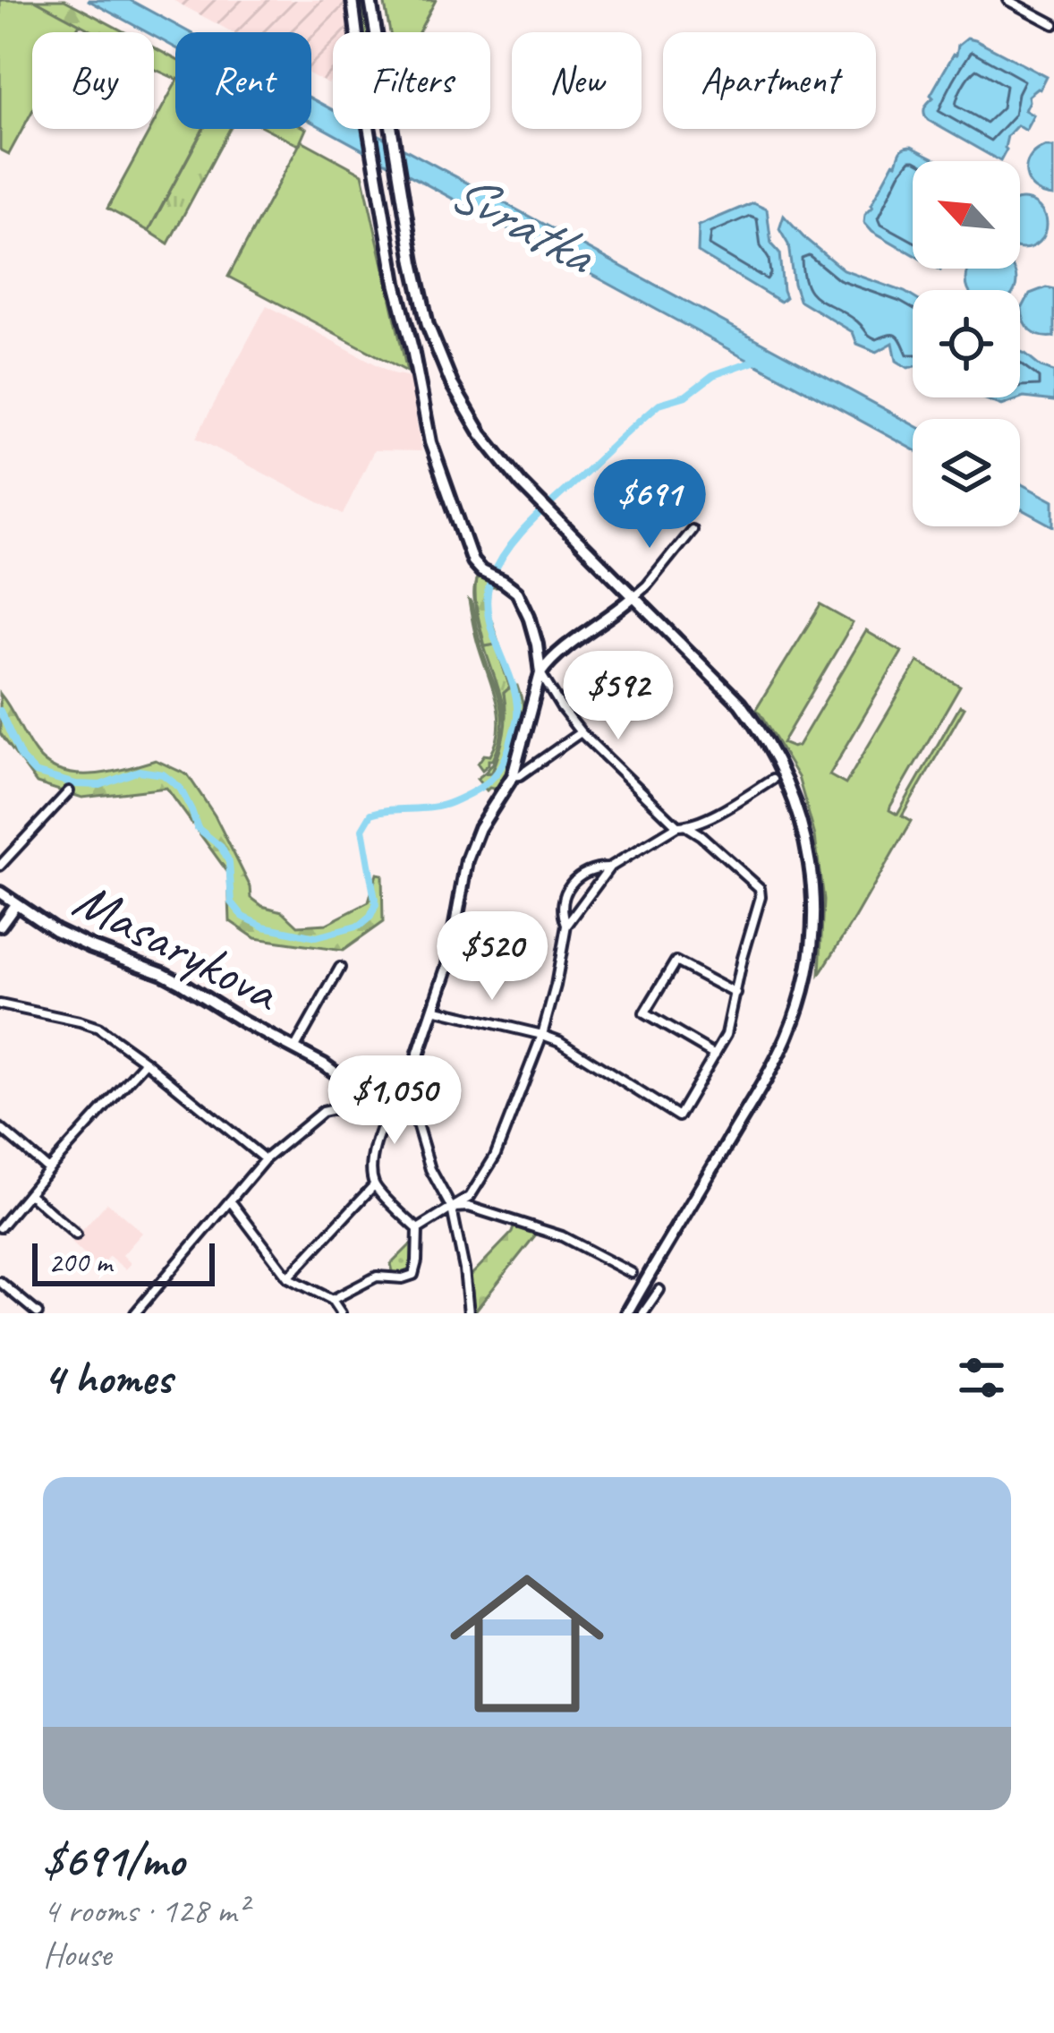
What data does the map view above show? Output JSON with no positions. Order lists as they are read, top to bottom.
{
  "streets": {
    "street": ["Masarykova"]
  },
  "water": ["Svratka"],
  "scale_bar": "200 m",
  "north": "top left",
  "page": {
    "chip": [
      "Buy",
      "Rent",
      "Filters",
      "New",
      "Apartment"
    ],
    "price": [
      "$691",
      "$592",
      "$520",
      "$1,050"
    ],
    "scale": "200 m",
    "heading": "4 homes",
    "list": [
      {
        "name": "$691/mo",
        "note": "4 rooms · 128 m² · House"
      }
    ]
  }
}
